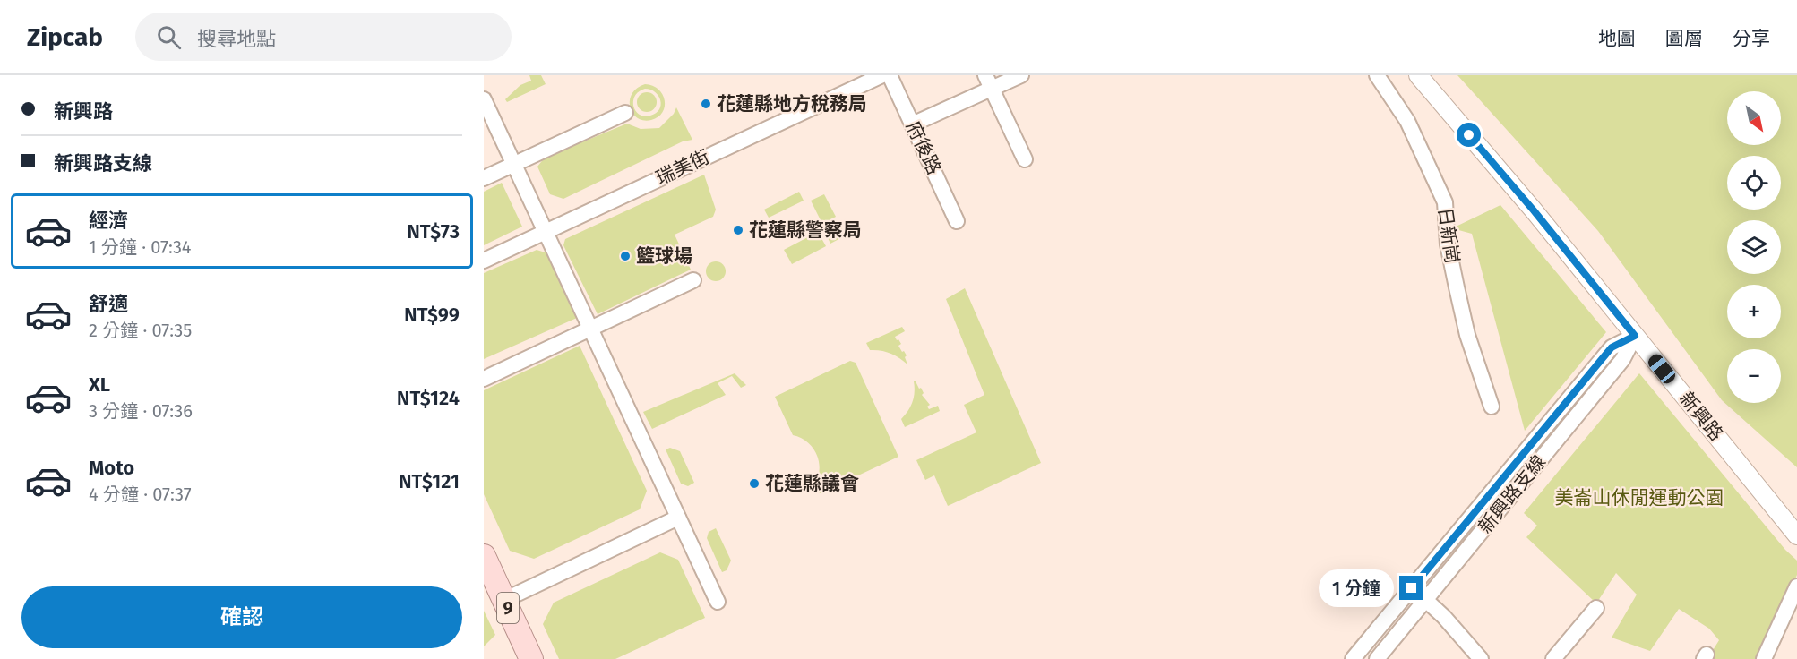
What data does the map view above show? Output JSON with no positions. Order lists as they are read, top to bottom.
{
  "streets": {
    "main road": ["9"],
    "street": [
      "府後路",
      "瑞美街",
      "日新崗",
      "新興路",
      "新興路支線"
    ]
  },
  "crossings": [
    ["新興路", "新興路支線"]
  ],
  "parks": ["美崙山休閒運動公園"],
  "places": [
    "花蓮縣地方稅務局",
    "花蓮縣警察局",
    "籃球場",
    "花蓮縣議會"
  ],
  "north": "bottom right",
  "page": {
    "header": "Zipcab",
    "search": "搜尋地點",
    "nav": ["地圖", "圖層", "分享"],
    "banner": ["新興路", "新興路支線"],
    "map_buttons": ["+", "−"],
    "list": [
      {
        "name": "經濟",
        "note": "1 分鐘 · 07:34",
        "value": "NT$73"
      },
      {
        "name": "舒適",
        "note": "2 分鐘 · 07:35",
        "value": "NT$99"
      },
      {
        "name": "XL",
        "note": "3 分鐘 · 07:36",
        "value": "NT$124"
      },
      {
        "name": "Moto",
        "note": "4 分鐘 · 07:37",
        "value": "NT$121"
      }
    ],
    "bubble": "1 分鐘",
    "buttons": "確認"
  }
}
